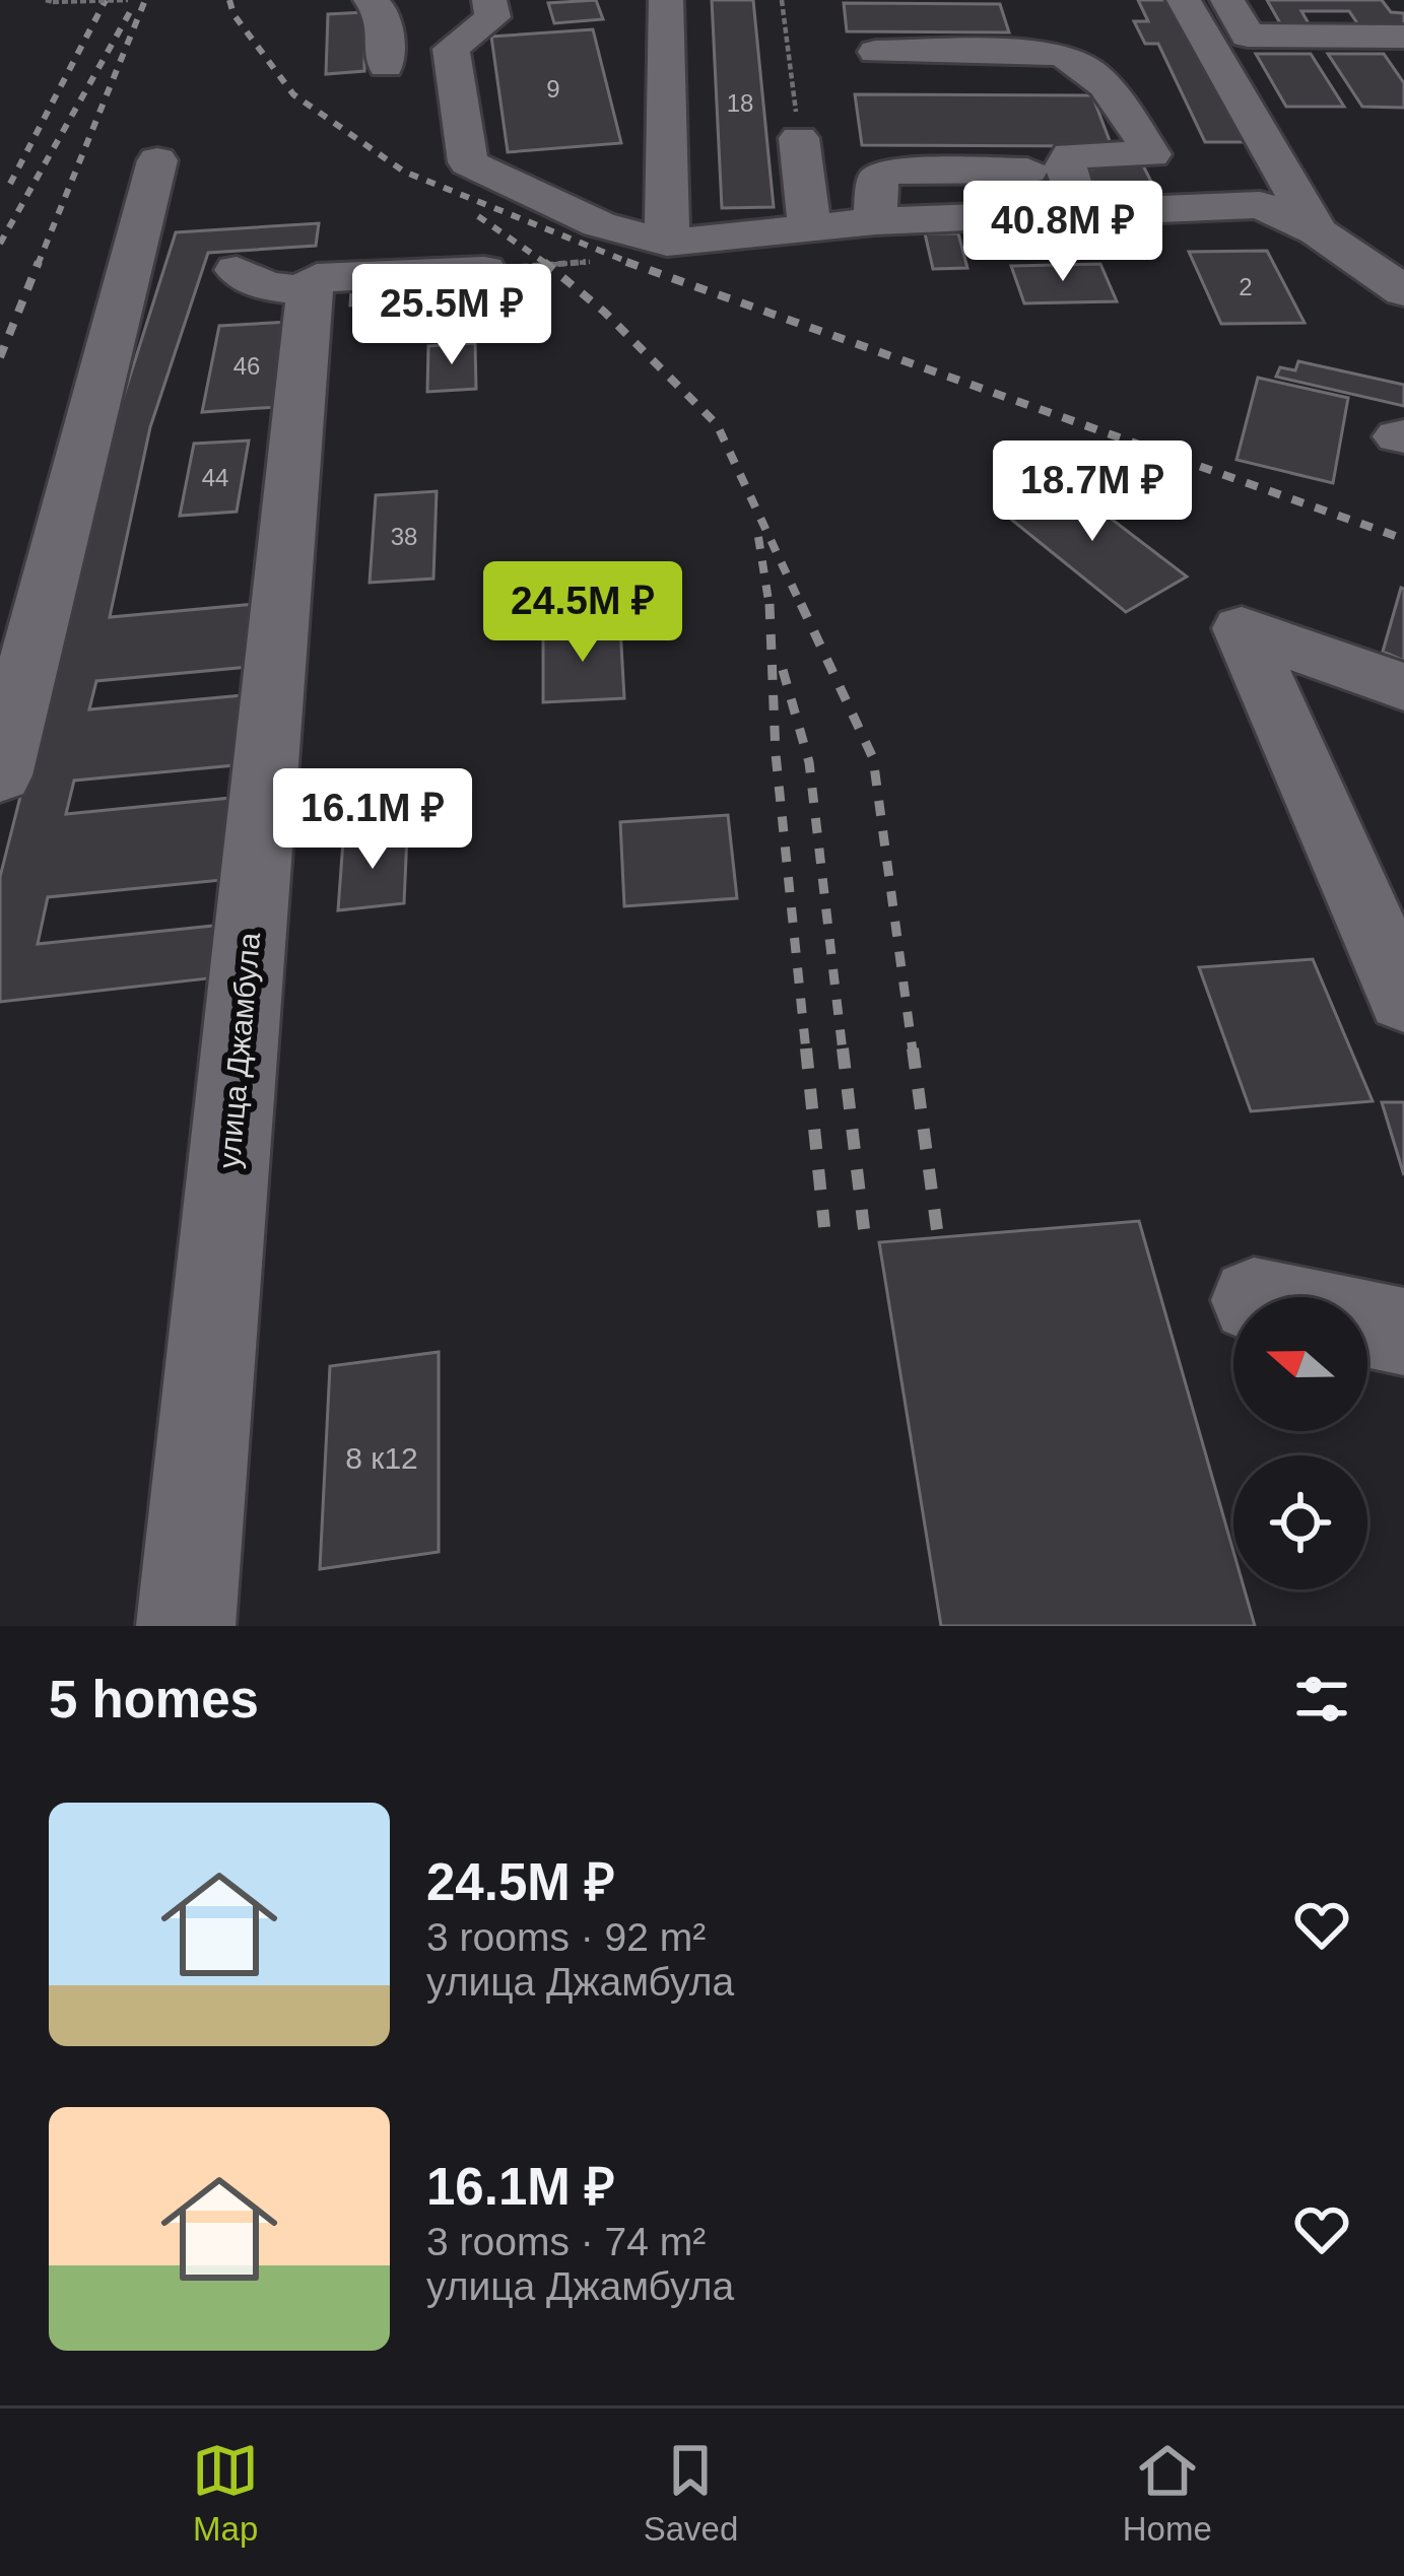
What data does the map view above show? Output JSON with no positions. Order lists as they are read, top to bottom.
{
  "streets": {
    "street": ["улица Джамбула"]
  },
  "house_numbers": [
    "9",
    "18",
    "2",
    "46",
    "44",
    "38",
    "8 к12"
  ],
  "north": "left",
  "page": {
    "price": [
      "40.8M ₽",
      "25.5M ₽",
      "18.7M ₽",
      "24.5M ₽",
      "16.1M ₽"
    ],
    "heading": "5 homes",
    "list": [
      {
        "name": "24.5M ₽",
        "note": "3 rooms · 92 m² · улица Джамбула"
      },
      {
        "name": "16.1M ₽",
        "note": "3 rooms · 74 m² · улица Джамбула"
      }
    ],
    "tabs": ["Map", "Saved", "Home"]
  }
}
